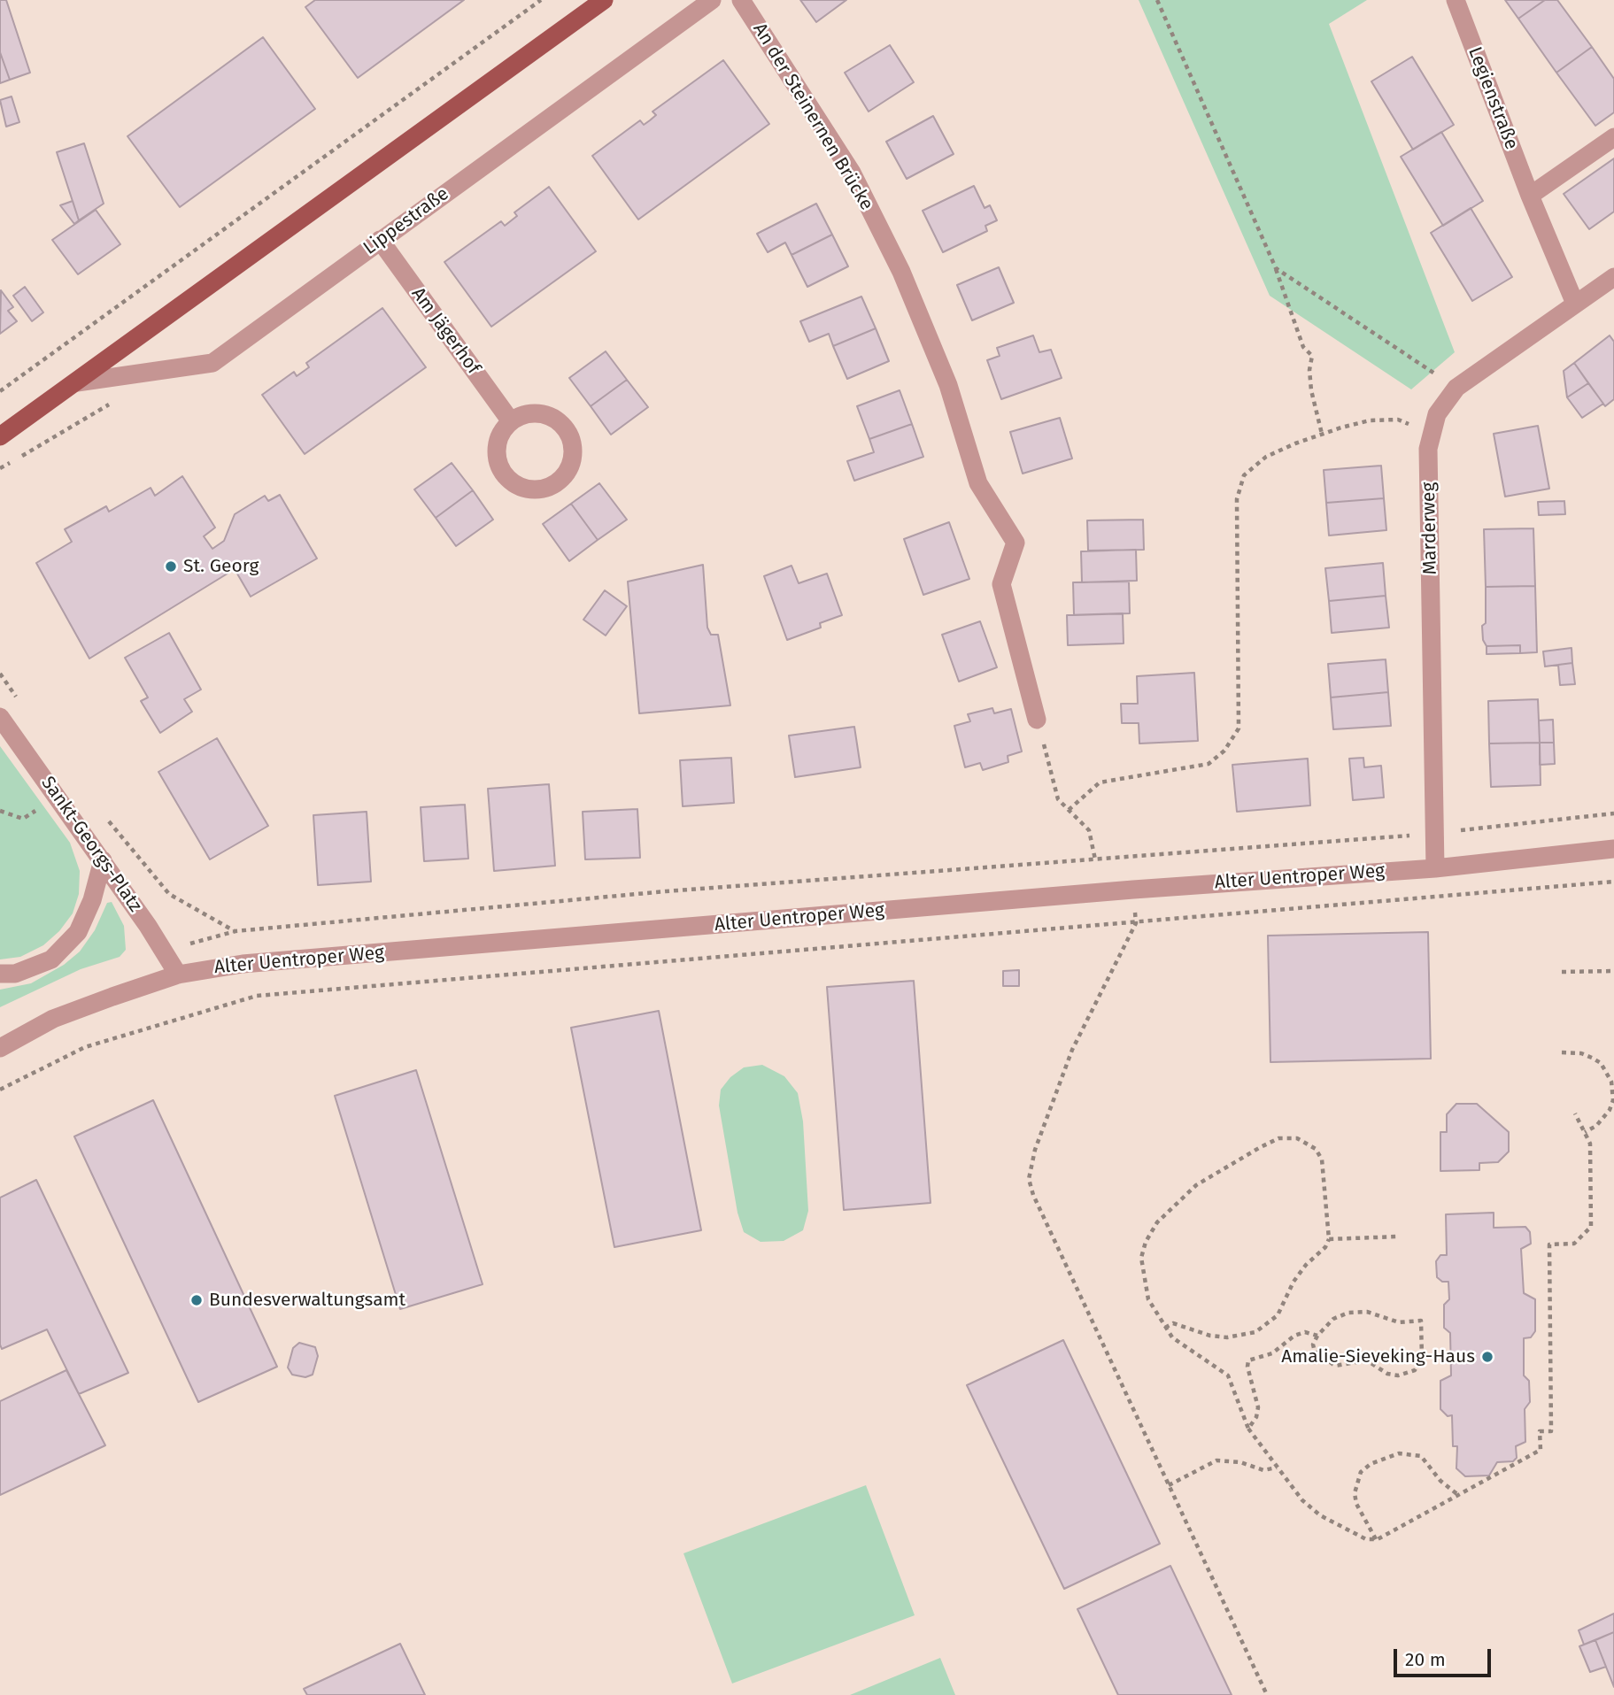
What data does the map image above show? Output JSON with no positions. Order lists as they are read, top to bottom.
{
  "streets": {
    "main road": ["Lippestraße"],
    "street": [
      "Legienstraße",
      "An der Steinernen Brücke",
      "Am Jägerhof",
      "Marderweg",
      "Sankt-Georgs-Platz",
      "Alter Uentroper Weg"
    ]
  },
  "crossings": [
    ["Legienstraße", "Marderweg"],
    ["Lippestraße", "Am Jägerhof"],
    ["Marderweg", "Alter Uentroper Weg"],
    ["Sankt-Georgs-Platz", "Alter Uentroper Weg"]
  ],
  "places": ["St. Georg", "Bundesverwaltungsamt", "Amalie-Sieveking-Haus"],
  "scale_bar": "20 m"
}
